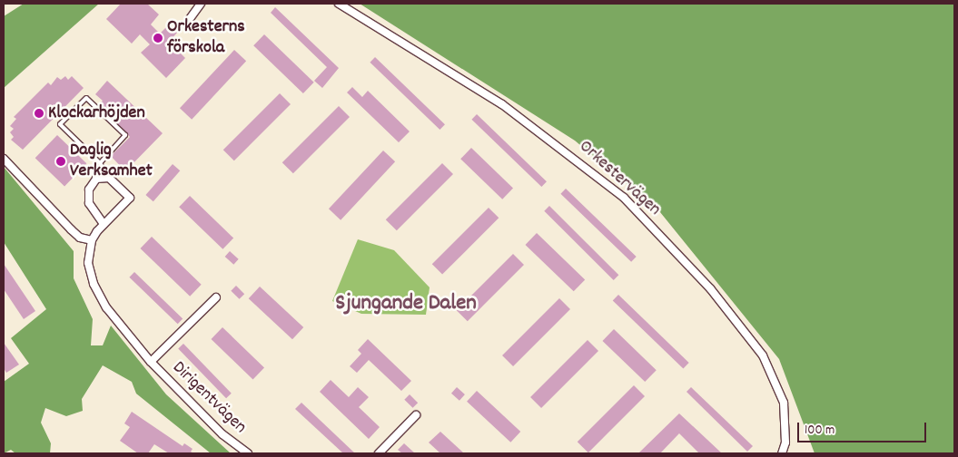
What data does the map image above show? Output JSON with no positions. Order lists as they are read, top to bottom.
{
  "streets": {
    "street": ["Orkestervägen", "Dirigentvägen"]
  },
  "districts": ["Sjungande Dalen"],
  "places": ["Orkesterns förskola", "Klockarhöjden", "Daglig Verksamhet"],
  "scale_bar": "100 m"
}
